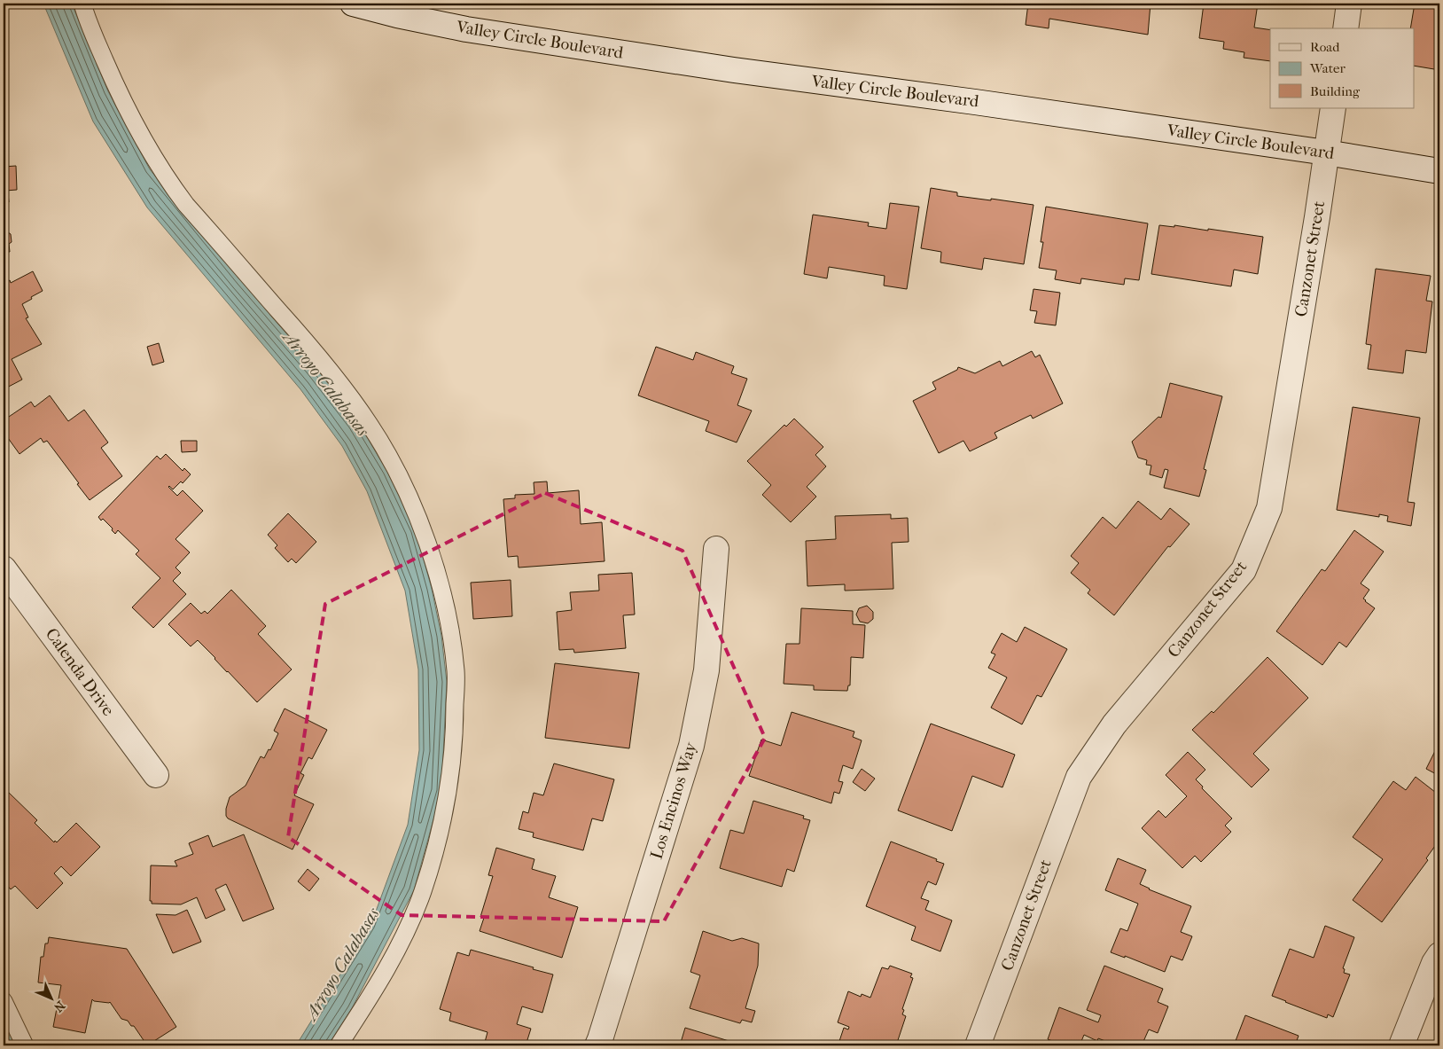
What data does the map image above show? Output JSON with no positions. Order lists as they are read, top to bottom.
{
  "streets": {
    "street": [
      "Valley Circle Boulevard",
      "Canzonet Street",
      "Calenda Drive",
      "Los Encinos Way"
    ]
  },
  "crossings": [
    ["Valley Circle Boulevard", "Canzonet Street"]
  ],
  "water": ["Arroyo Calabasas"],
  "legend": ["Road", "Water", "Building"],
  "north": "bottom right"
}
